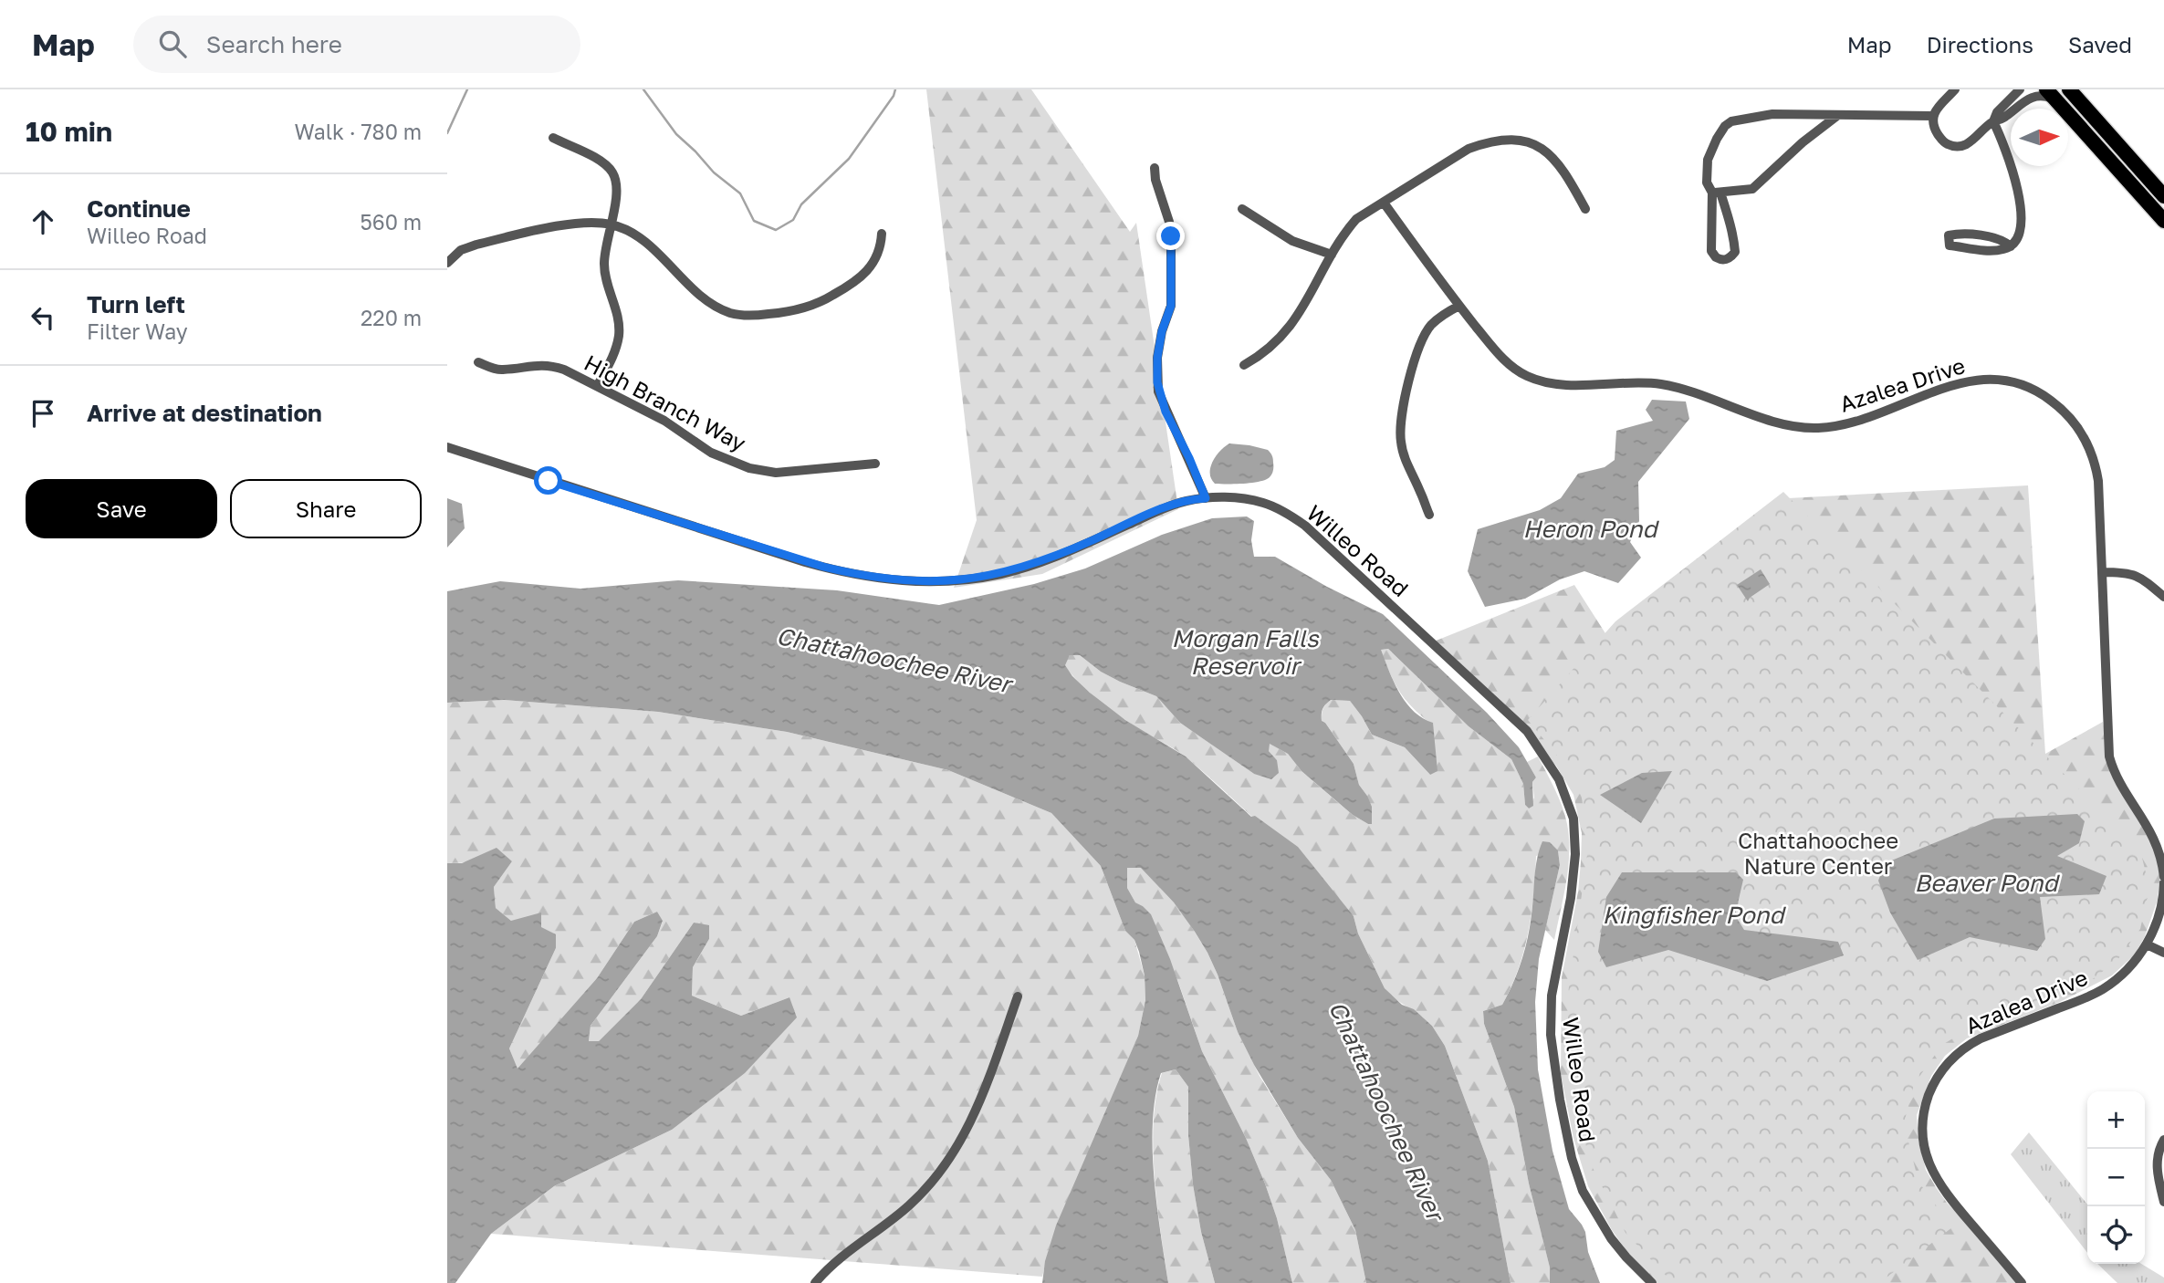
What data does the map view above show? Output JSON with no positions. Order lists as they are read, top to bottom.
{
  "streets": {
    "street": ["Azalea Drive", "High Branch Way", "Willeo Road"]
  },
  "water": [
    "Heron Pond",
    "Morgan Falls Reservoir",
    "Chattahoochee River",
    "Beaver Pond",
    "Kingfisher Pond"
  ],
  "parks": ["Chattahoochee Nature Center"],
  "north": "right",
  "page": {
    "header": "Map",
    "search": "Search here",
    "nav": ["Map", "Directions", "Saved"],
    "heading": ["10 min", "Walk · 780 m"],
    "list": [
      ["Continue", "Willeo Road", "560 m"],
      ["Turn left", "Filter Way", "220 m"],
      "Arrive at destination"
    ],
    "buttons": ["Save", "Share"],
    "map_buttons": ["+", "−"]
  }
}
